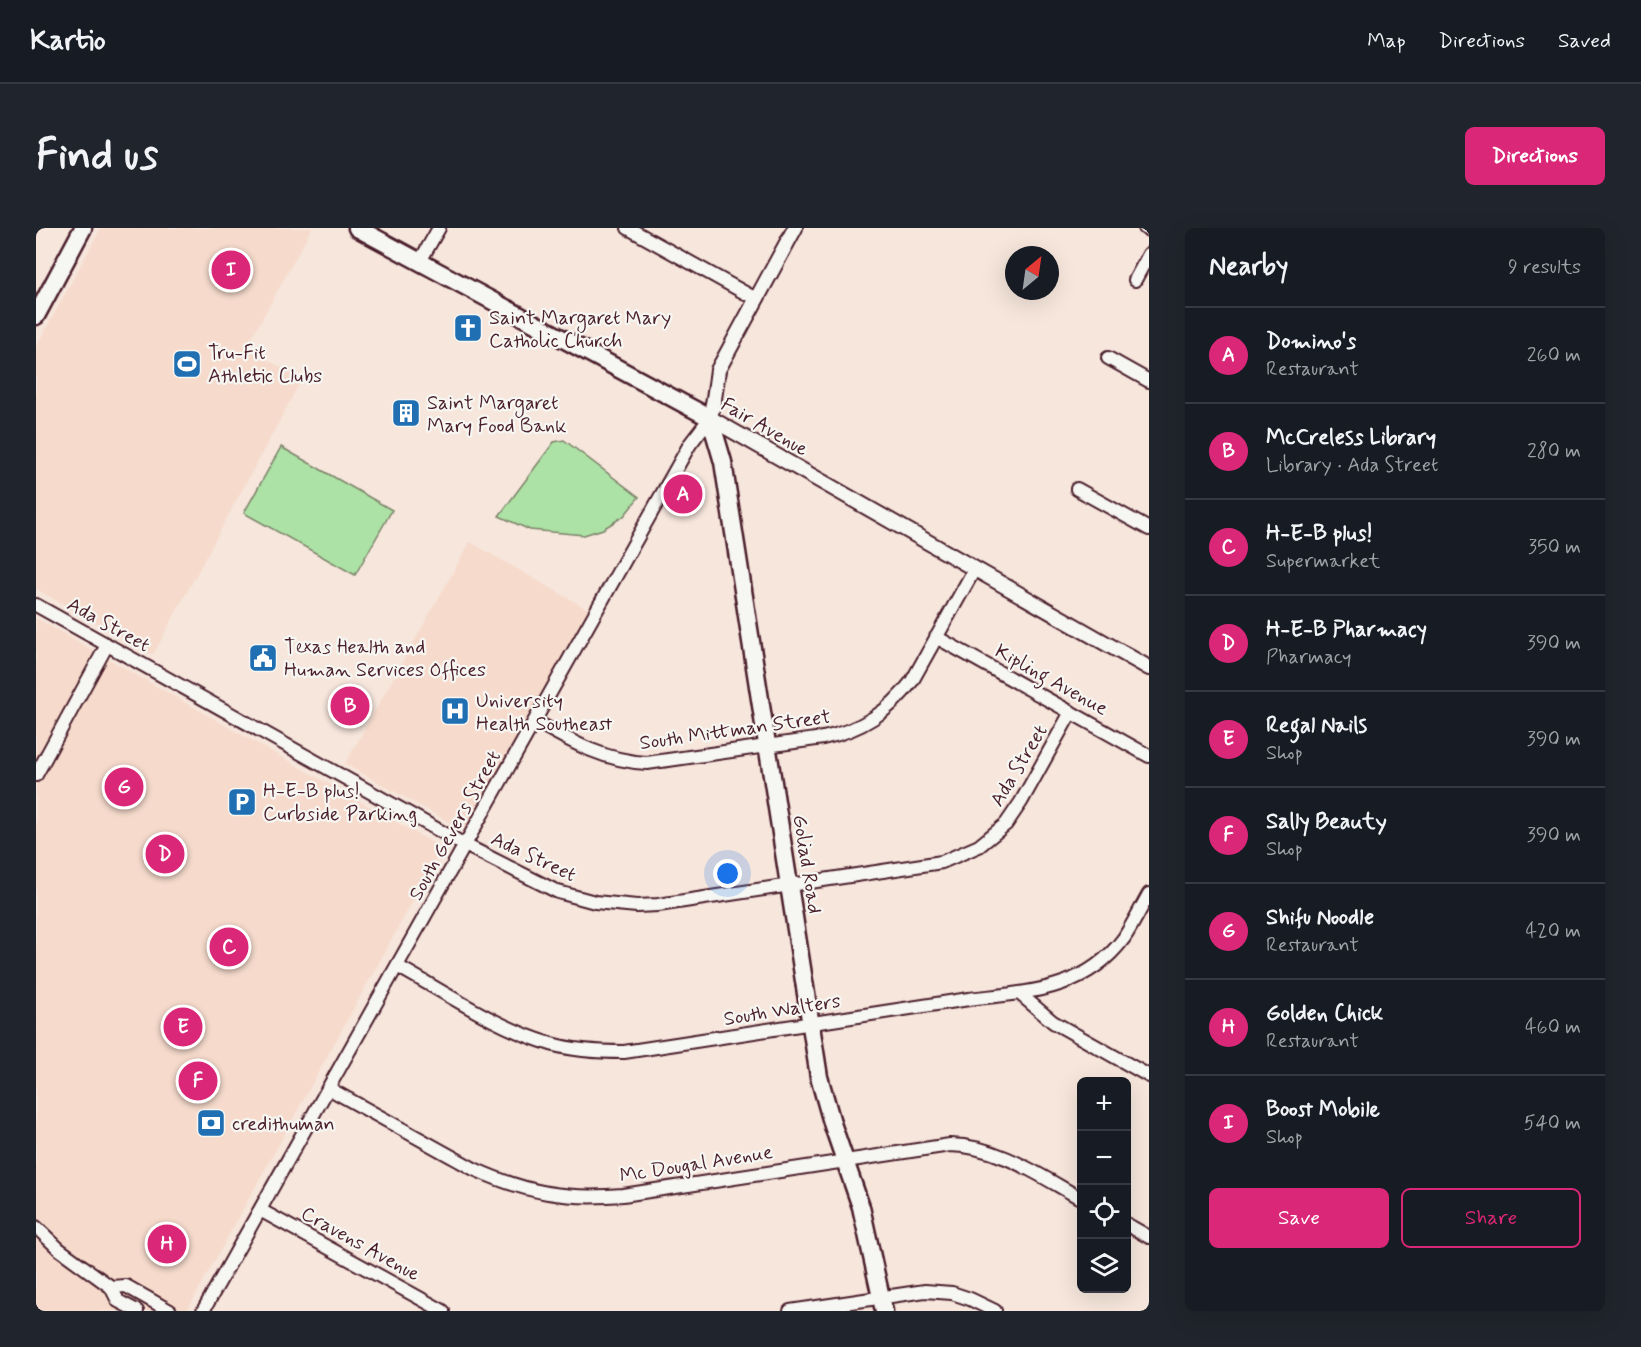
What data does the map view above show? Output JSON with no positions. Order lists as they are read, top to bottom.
{
  "streets": {
    "main road": ["Fair Avenue", "Goliad Road"],
    "street": [
      "Ada Street",
      "Kipling Avenue",
      "South Mittman Street",
      "South Gevers Street",
      "South Walters",
      "Mc Dougal Avenue",
      "Cravens Avenue"
    ]
  },
  "crossings": [
    ["Fair Avenue", "South Mittman Street"],
    ["Fair Avenue", "South Gevers Street"],
    ["Fair Avenue", "Goliad Road"],
    ["Ada Street", "Kipling Avenue"],
    ["Ada Street", "South Gevers Street"],
    ["Ada Street", "Goliad Road"],
    ["Kipling Avenue", "South Mittman Street"],
    ["South Mittman Street", "South Gevers Street"],
    ["South Mittman Street", "Goliad Road"],
    ["South Gevers Street", "Goliad Road"],
    ["South Gevers Street", "South Walters"],
    ["South Gevers Street", "Mc Dougal Avenue"],
    ["South Gevers Street", "Cravens Avenue"],
    ["Goliad Road", "South Walters"],
    ["Goliad Road", "Mc Dougal Avenue"]
  ],
  "places": {
    "church": ["Saint Margaret Mary Catholic Church"],
    "sports": ["Tru-Fit Athletic Clubs"],
    "building": ["Saint Margaret Mary Food Bank"],
    "public building": ["Texas Health and Human Services Offices"],
    "hospital": ["University Health Southeast"],
    "parking": ["H-E-B plus! Curbside Parking"],
    "bank": ["credithuman"]
  },
  "north": "top right",
  "page": {
    "header": "Kartio",
    "nav": ["Map", "Directions", "Saved"],
    "buttons": [
      "Directions",
      ["Save", "Share"]
    ],
    "title": "Find us",
    "heading": ["Nearby", "9 results"],
    "pins": [
      "I",
      "A",
      "B",
      "G",
      "D",
      "C",
      "E",
      "F",
      "H"
    ],
    "list": [
      {
        "mark": "A",
        "name": "Domino's",
        "note": "Restaurant",
        "value": "260 m"
      },
      {
        "mark": "B",
        "name": "McCreless Library",
        "note": "Library · Ada Street",
        "value": "280 m"
      },
      {
        "mark": "C",
        "name": "H-E-B plus!",
        "note": "Supermarket",
        "value": "350 m"
      },
      {
        "mark": "D",
        "name": "H-E-B Pharmacy",
        "note": "Pharmacy",
        "value": "390 m"
      },
      {
        "mark": "E",
        "name": "Regal Nails",
        "note": "Shop",
        "value": "390 m"
      },
      {
        "mark": "F",
        "name": "Sally Beauty",
        "note": "Shop",
        "value": "390 m"
      },
      {
        "mark": "G",
        "name": "Shifu Noodle",
        "note": "Restaurant",
        "value": "420 m"
      },
      {
        "mark": "H",
        "name": "Golden Chick",
        "note": "Restaurant",
        "value": "460 m"
      },
      {
        "mark": "I",
        "name": "Boost Mobile",
        "note": "Shop",
        "value": "540 m"
      }
    ],
    "map_buttons": ["+", "−"]
  }
}
